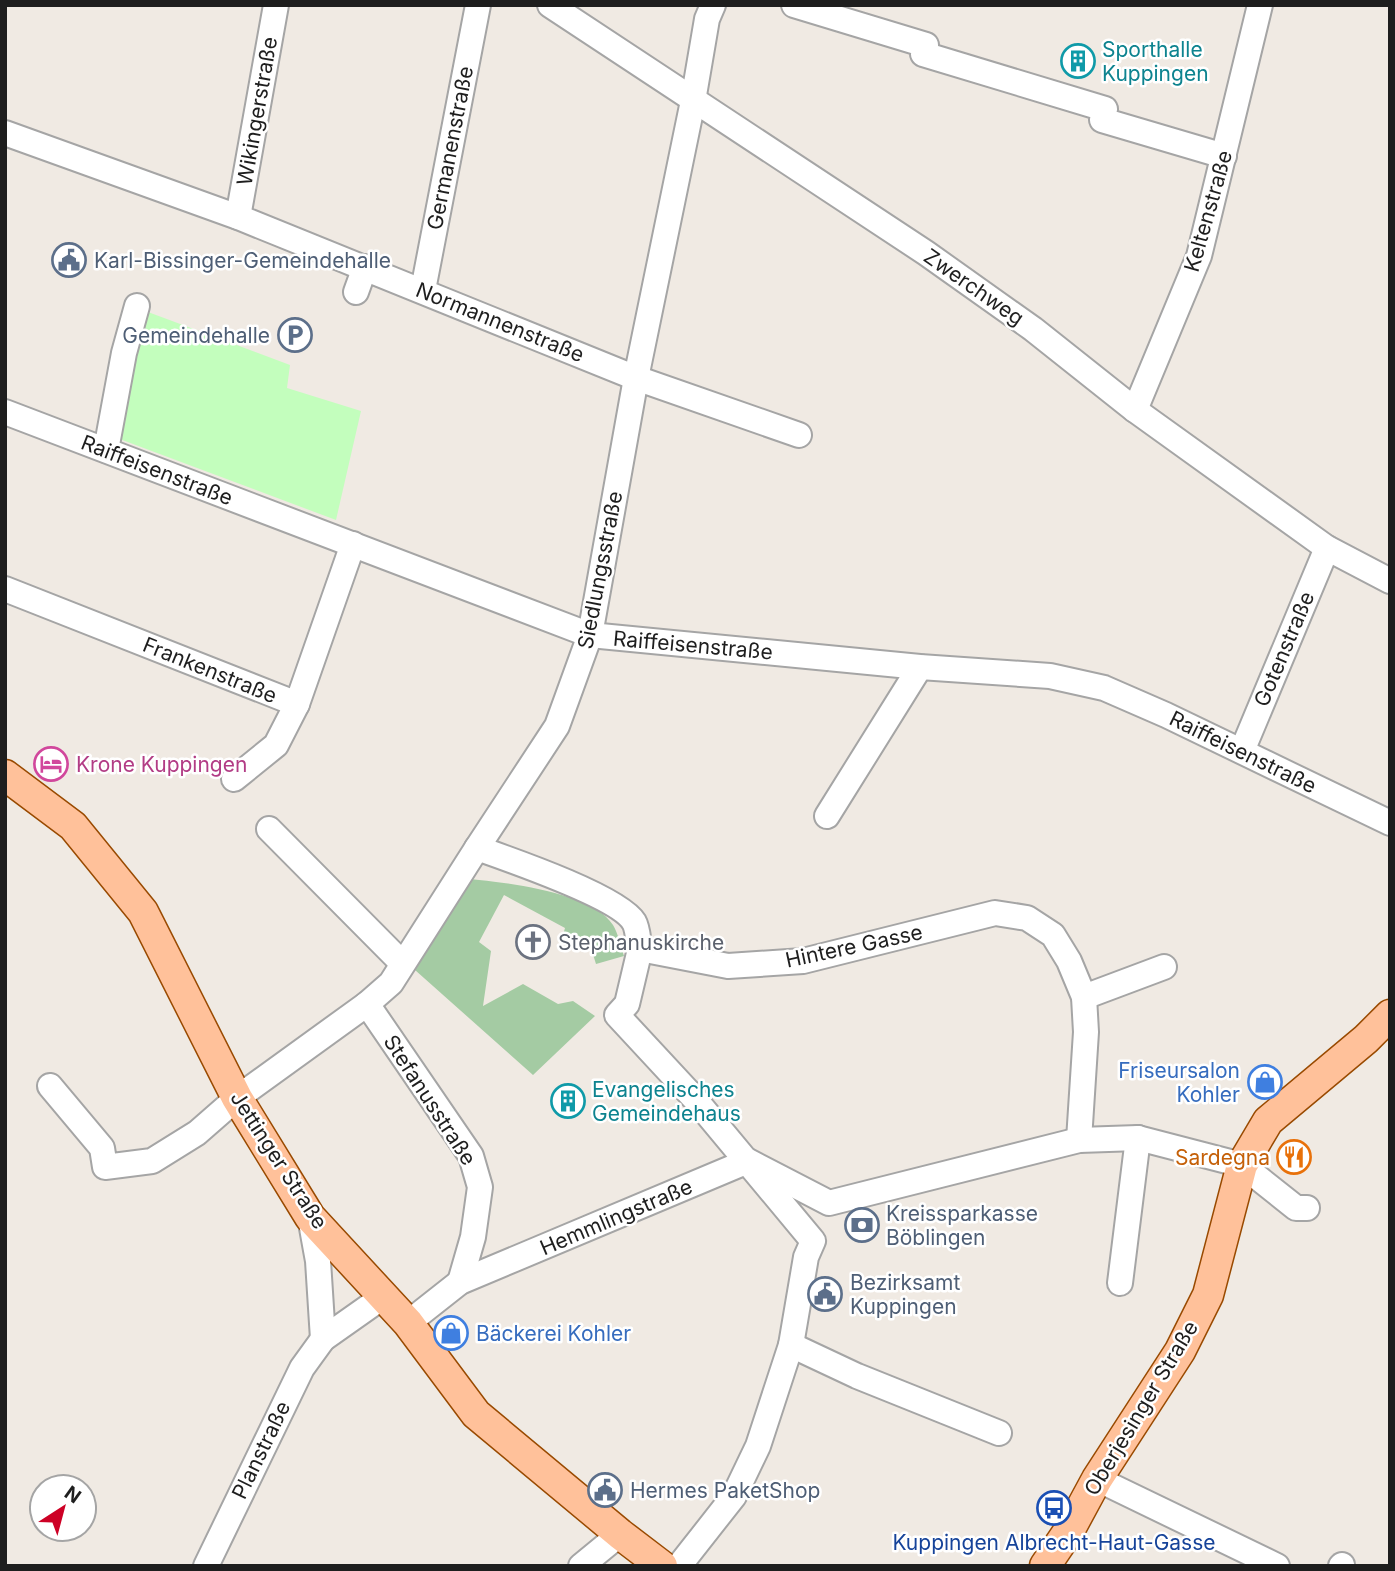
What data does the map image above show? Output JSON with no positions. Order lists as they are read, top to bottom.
{
  "streets": {
    "main road": ["Jettinger Straße", "Oberjesinger Straße"],
    "street": [
      "Wikingerstraße",
      "Germanenstraße",
      "Keltenstraße",
      "Zwerchweg",
      "Normannenstraße",
      "Raiffeisenstraße",
      "Siedlungsstraße",
      "Gotenstraße",
      "Frankenstraße",
      "Hintere Gasse",
      "Stefanusstraße",
      "Hemmlingstraße",
      "Planstraße"
    ]
  },
  "crossings": [
    ["Wikingerstraße", "Normannenstraße"],
    ["Germanenstraße", "Normannenstraße"],
    ["Keltenstraße", "Zwerchweg"],
    ["Zwerchweg", "Siedlungsstraße"],
    ["Zwerchweg", "Gotenstraße"],
    ["Normannenstraße", "Siedlungsstraße"],
    ["Raiffeisenstraße", "Siedlungsstraße"],
    ["Raiffeisenstraße", "Gotenstraße"],
    ["Raiffeisenstraße", "Frankenstraße"],
    ["Siedlungsstraße", "Stefanusstraße"],
    ["Siedlungsstraße", "Jettinger Straße"],
    ["Stefanusstraße", "Hemmlingstraße"],
    ["Jettinger Straße", "Hemmlingstraße"],
    ["Jettinger Straße", "Planstraße"]
  ],
  "places": {
    "building": ["Sporthalle Kuppingen", "Evangelisches Gemeindehaus"],
    "public building": ["Karl-Bissinger-Gemeindehalle", "Bezirksamt Kuppingen", "Hermes PaketShop"],
    "parking": ["Gemeindehalle"],
    "hotel": ["Krone Kuppingen"],
    "church": ["Stephanuskirche"],
    "shop": ["Friseursalon Kohler", "Bäckerei Kohler"],
    "restaurant": ["Sardegna"],
    "bank": ["Kreissparkasse Böblingen"],
    "bus stop": ["Kuppingen Albrecht-Haut-Gasse"]
  },
  "north": "top right"
}
